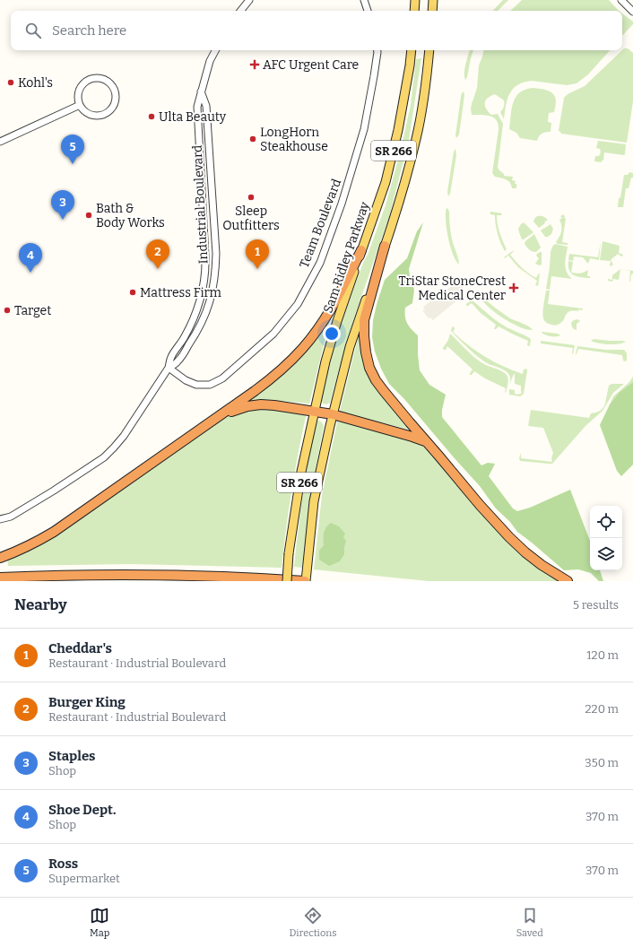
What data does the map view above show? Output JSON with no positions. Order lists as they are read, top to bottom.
{
  "streets": {
    "main road": ["SR 266", "Sam Ridley Parkway"],
    "street": ["Industrial Boulevard", "Team Boulevard"]
  },
  "crossings": [
    ["Industrial Boulevard", "Team Boulevard"]
  ],
  "places": {
    "health": ["AFC Urgent Care", "TriStar StoneCrest Medical Center"],
    "other": [
      "Kohl's",
      "Ulta Beauty",
      "LongHorn Steakhouse",
      "Sleep Outfitters",
      "Bath & Body Works",
      "Mattress Firm",
      "Target"
    ]
  },
  "page": {
    "search": "Search here",
    "pins": [
      "5",
      "3",
      "1",
      "2",
      "4"
    ],
    "heading": ["Nearby", "5 results"],
    "list": [
      {
        "mark": "1",
        "name": "Cheddar's",
        "note": "Restaurant · Industrial Boulevard",
        "value": "120 m"
      },
      {
        "mark": "2",
        "name": "Burger King",
        "note": "Restaurant · Industrial Boulevard",
        "value": "220 m"
      },
      {
        "mark": "3",
        "name": "Staples",
        "note": "Shop",
        "value": "350 m"
      },
      {
        "mark": "4",
        "name": "Shoe Dept.",
        "note": "Shop",
        "value": "370 m"
      },
      {
        "mark": "5",
        "name": "Ross",
        "note": "Supermarket",
        "value": "370 m"
      }
    ],
    "nav": ["Map", "Directions", "Saved"]
  }
}
